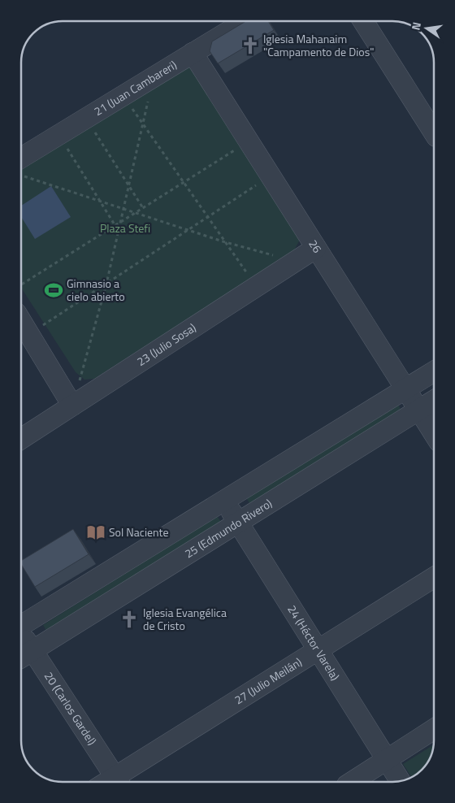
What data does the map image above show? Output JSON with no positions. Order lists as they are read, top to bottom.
{
  "streets": {
    "street": [
      "21 (Juan Cambareri)",
      "26",
      "23 (Julio Sosa)",
      "25 (Edmundo Rivero)",
      "24 (Héctor Varela)",
      "27 (Julio Meilán)",
      "20 (Carlos Gardel)"
    ]
  },
  "crossings": [
    ["21 (Juan Cambareri)", "26"],
    ["26", "23 (Julio Sosa)"],
    ["26", "25 (Edmundo Rivero)"],
    ["25 (Edmundo Rivero)", "24 (Héctor Varela)"],
    ["25 (Edmundo Rivero)", "20 (Carlos Gardel)"],
    ["24 (Héctor Varela)", "27 (Julio Meilán)"],
    ["27 (Julio Meilán)", "20 (Carlos Gardel)"]
  ],
  "parks": ["Plaza Stefi"],
  "places": {
    "church": ["Iglesia Mahanaim \"Campamento de Dios\"", "Iglesia Evangélica de Cristo"],
    "sports": ["Gimnasio a cielo abierto"],
    "library": ["Sol Naciente"]
  },
  "north": "left"
}
